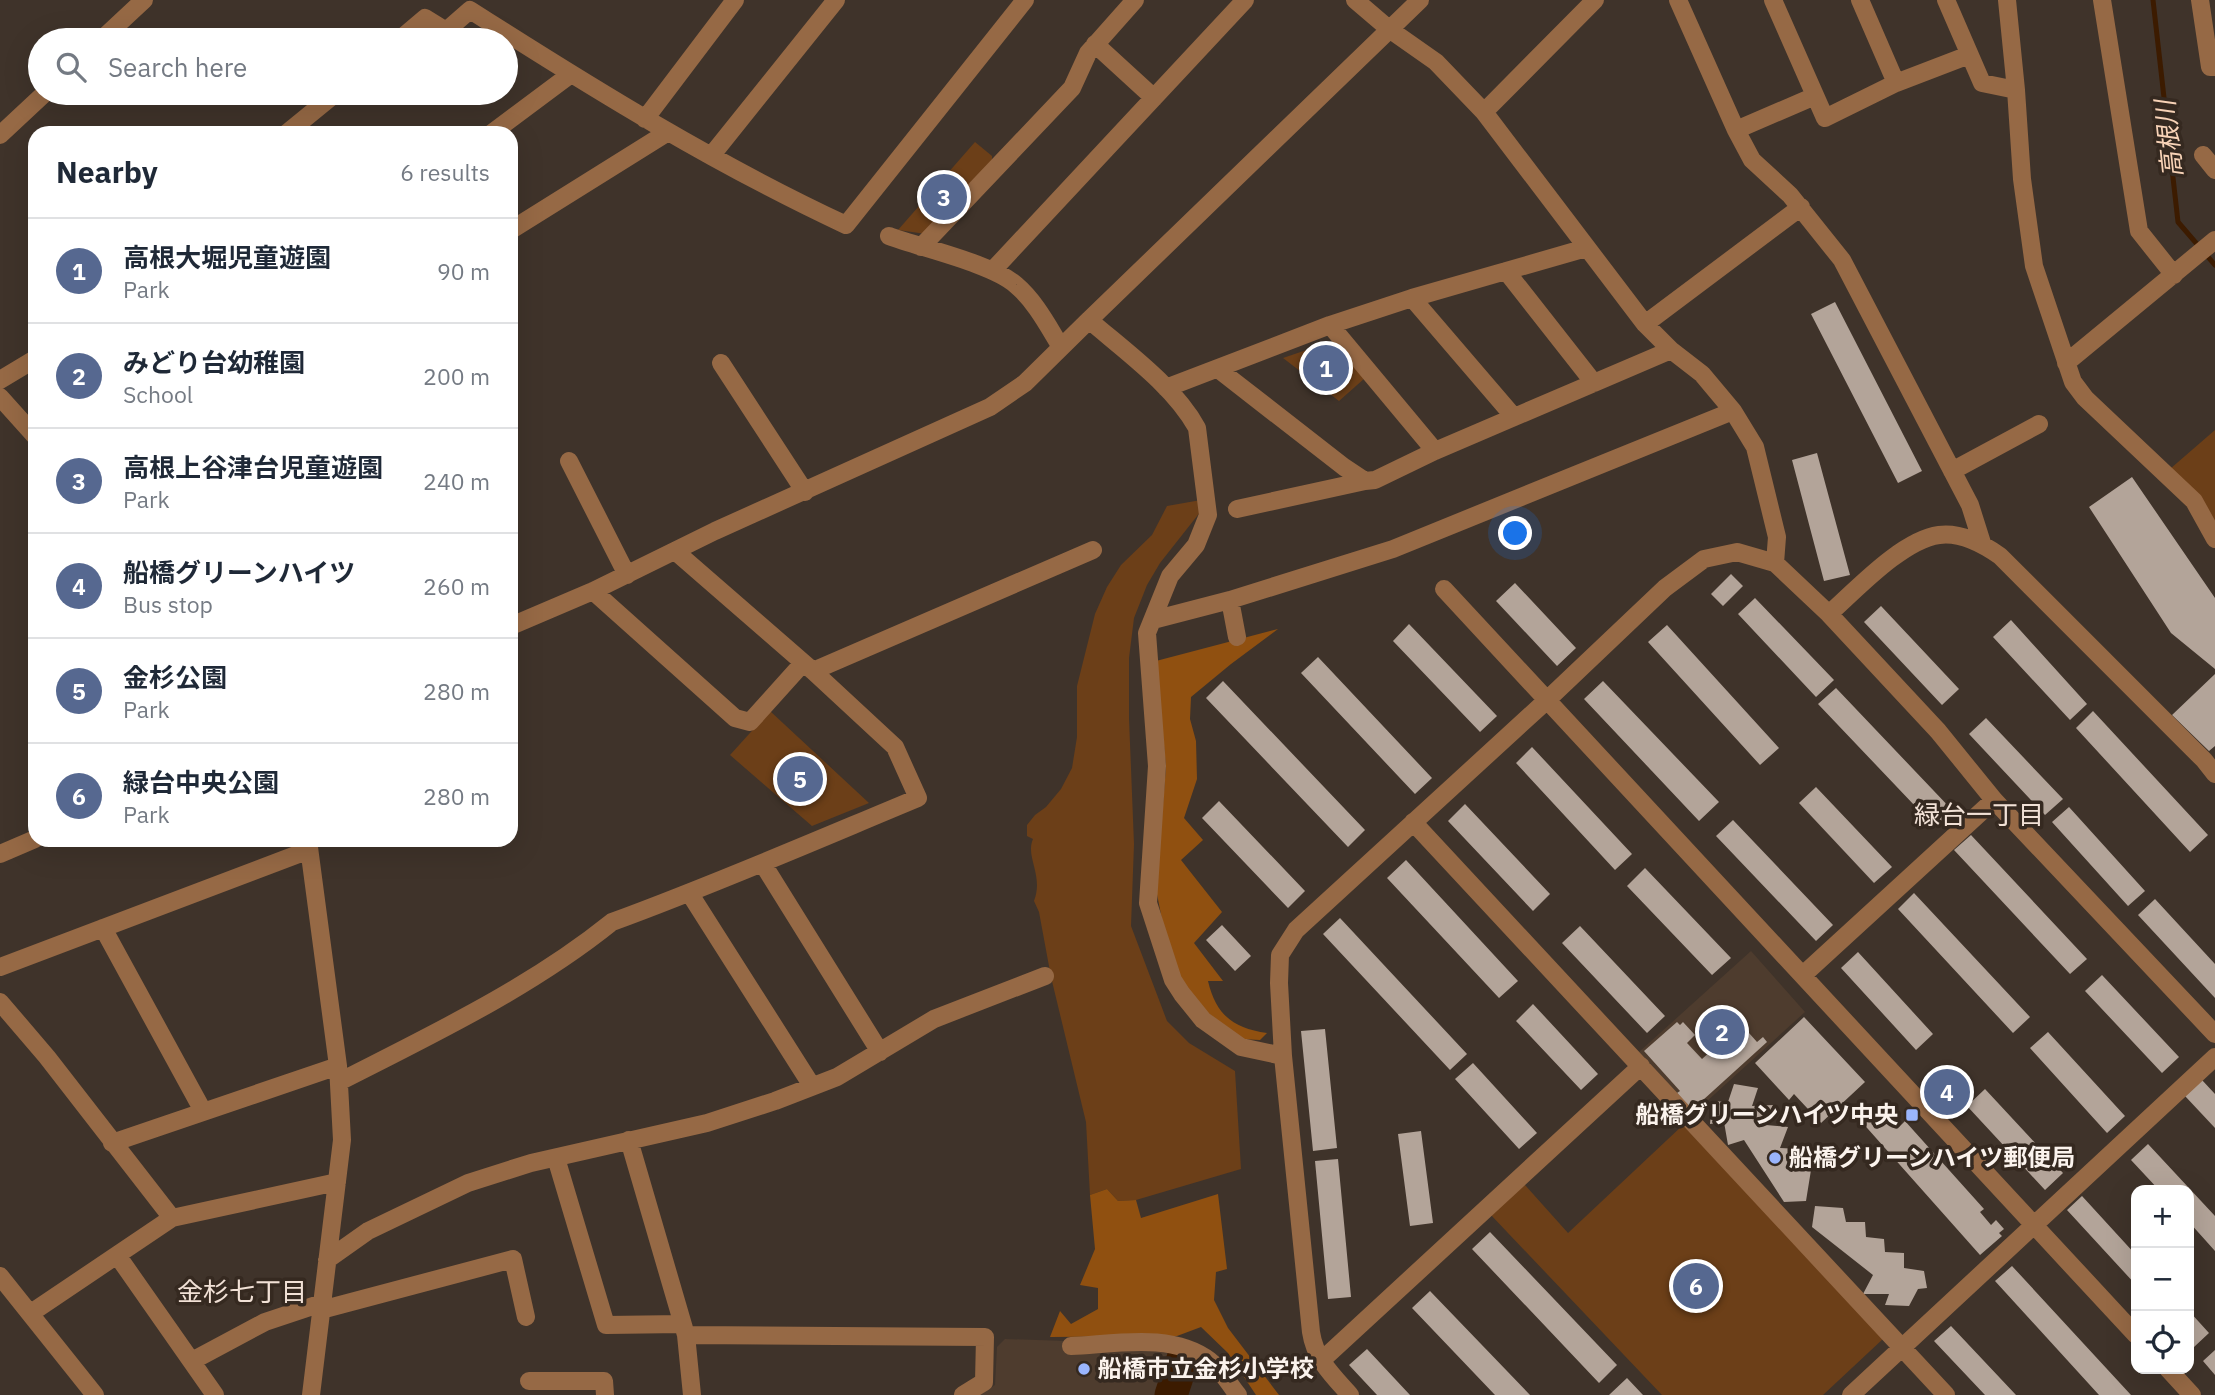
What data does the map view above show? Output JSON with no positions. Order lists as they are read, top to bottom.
{
  "districts": ["緑台一丁目", "金杉七丁目"],
  "water": ["高根川"],
  "places": {
    "transit": ["船橋グリーンハイツ中央"],
    "other": ["船橋グリーンハイツ郵便局", "船橋市立金杉小学校"]
  },
  "page": {
    "search": "Search here",
    "heading": ["Nearby", "6 results"],
    "pins": [
      "3",
      "1",
      "5",
      "2",
      "4",
      "6"
    ],
    "list": [
      {
        "mark": "1",
        "name": "高根大堀児童遊園",
        "note": "Park",
        "value": "90 m"
      },
      {
        "mark": "2",
        "name": "みどり台幼稚園",
        "note": "School",
        "value": "200 m"
      },
      {
        "mark": "3",
        "name": "高根上谷津台児童遊園",
        "note": "Park",
        "value": "240 m"
      },
      {
        "mark": "4",
        "name": "船橋グリーンハイツ",
        "note": "Bus stop",
        "value": "260 m"
      },
      {
        "mark": "5",
        "name": "金杉公園",
        "note": "Park",
        "value": "280 m"
      },
      {
        "mark": "6",
        "name": "緑台中央公園",
        "note": "Park",
        "value": "280 m"
      }
    ],
    "map_buttons": ["+", "−"]
  }
}
